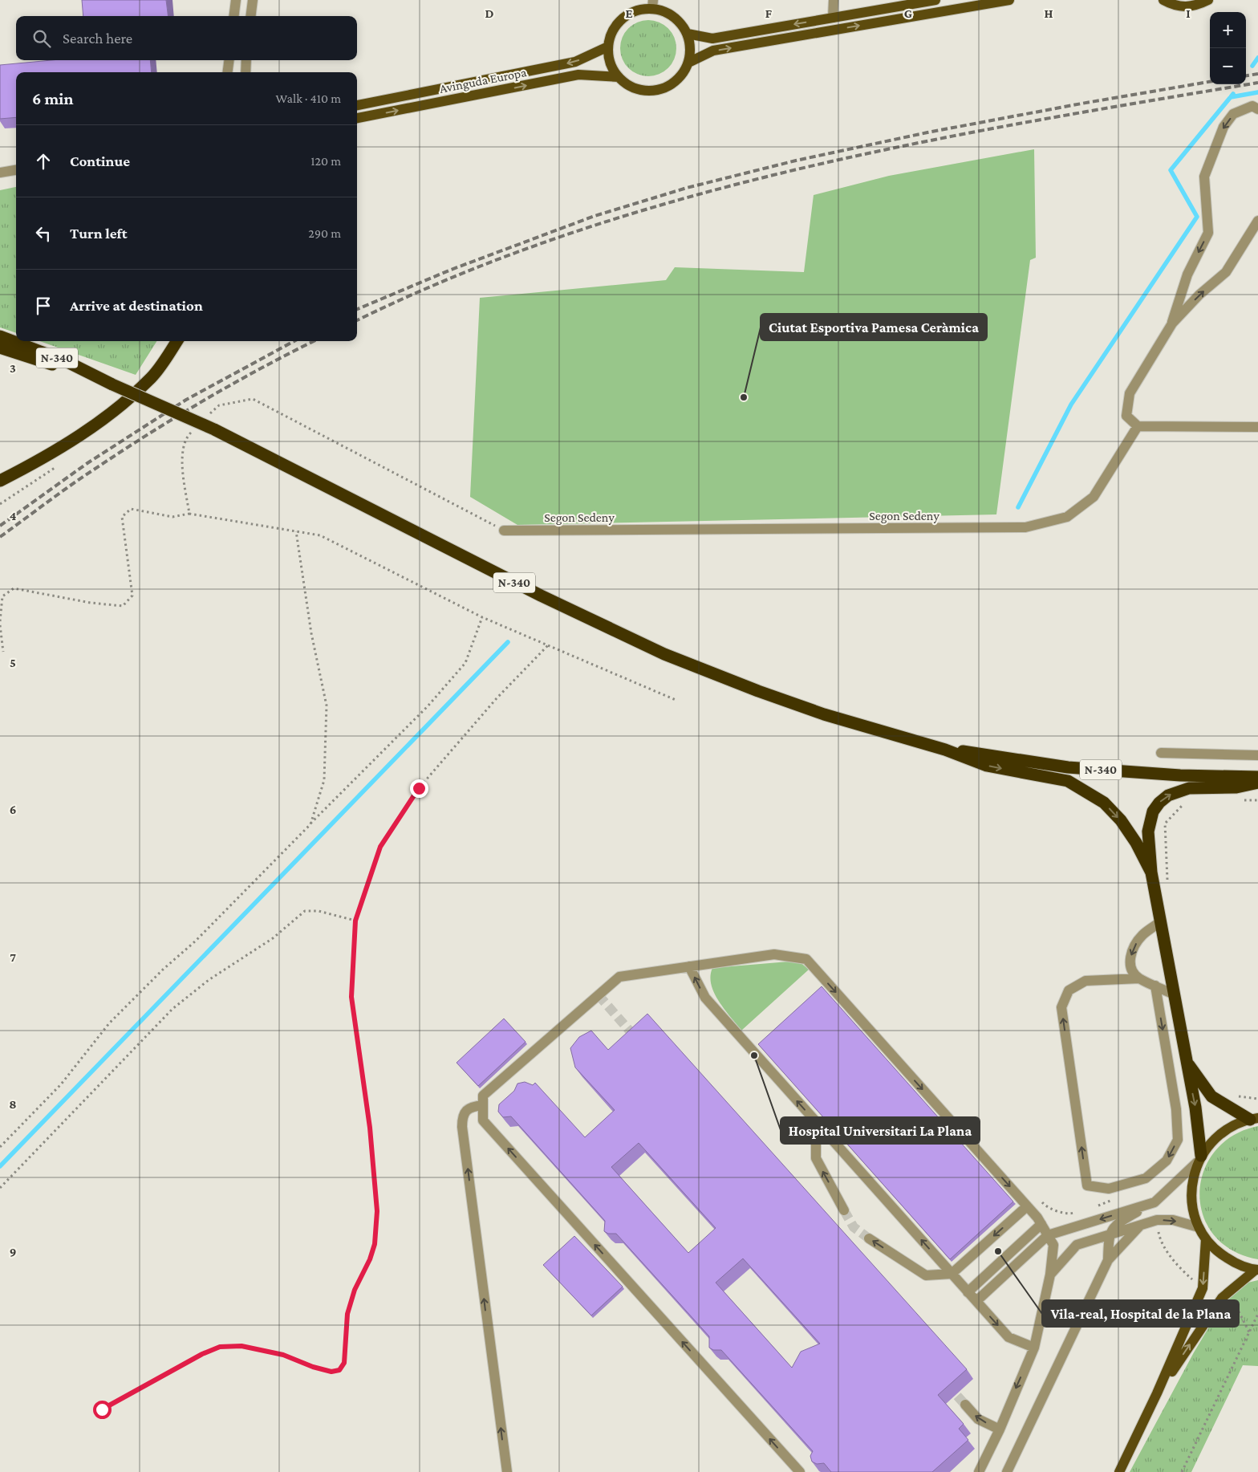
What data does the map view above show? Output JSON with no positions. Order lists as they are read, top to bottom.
{
  "streets": {
    "highway": ["N-340"],
    "main road": ["Avinguda Europa"],
    "street": ["Segon Sedeny"]
  },
  "places": ["Ciutat Esportiva Pamesa Ceràmica", "Hospital Universitari La Plana", "Vila-real, Hospital de la Plana"],
  "page": {
    "map_buttons": ["+", "−"],
    "search": "Search here",
    "heading": ["6 min", "Walk · 410 m"],
    "list": [
      ["Continue", "120 m"],
      ["Turn left", "290 m"],
      "Arrive at destination"
    ]
  },
  "grid": {
    "columns": [
      "D",
      "E",
      "F",
      "G",
      "H",
      "I"
    ],
    "rows": [
      "3",
      "4",
      "5",
      "6",
      "7",
      "8",
      "9"
    ]
  }
}
